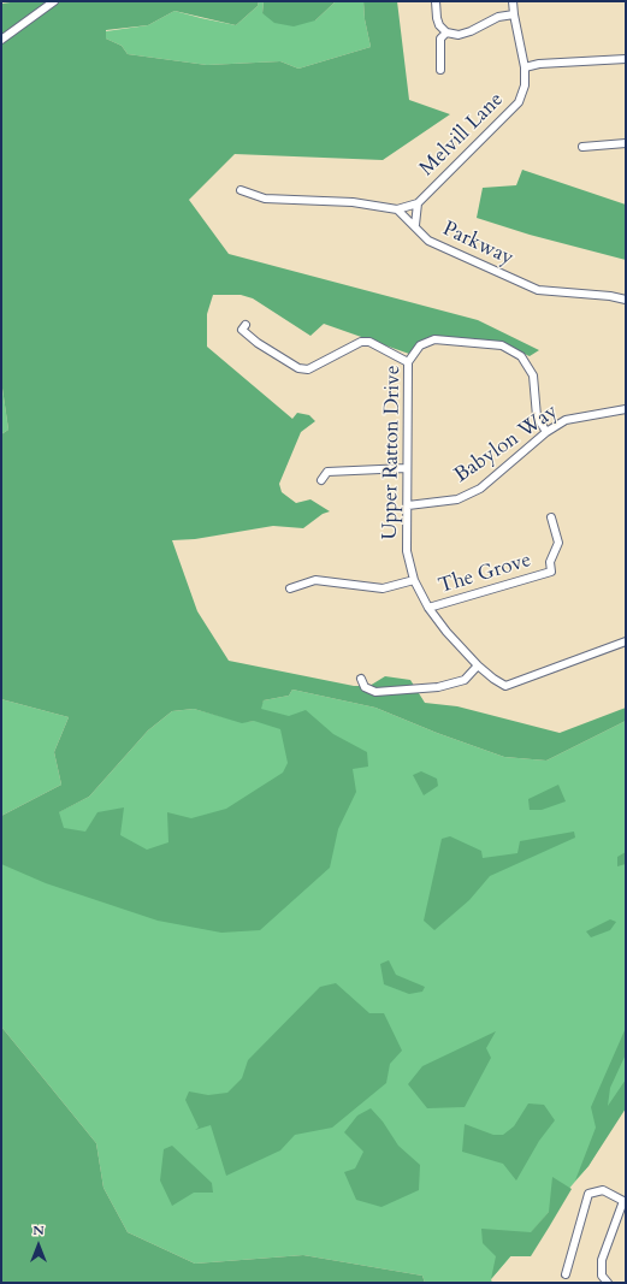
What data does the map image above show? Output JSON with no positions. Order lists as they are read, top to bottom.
{
  "streets": {
    "street": [
      "Melvill Lane",
      "Parkway",
      "Babylon Way",
      "Upper Ratton Drive",
      "The Grove"
    ]
  },
  "crossings": [
    ["Babylon Way", "Upper Ratton Drive"],
    ["Upper Ratton Drive", "The Grove"]
  ],
  "north": "top"
}
